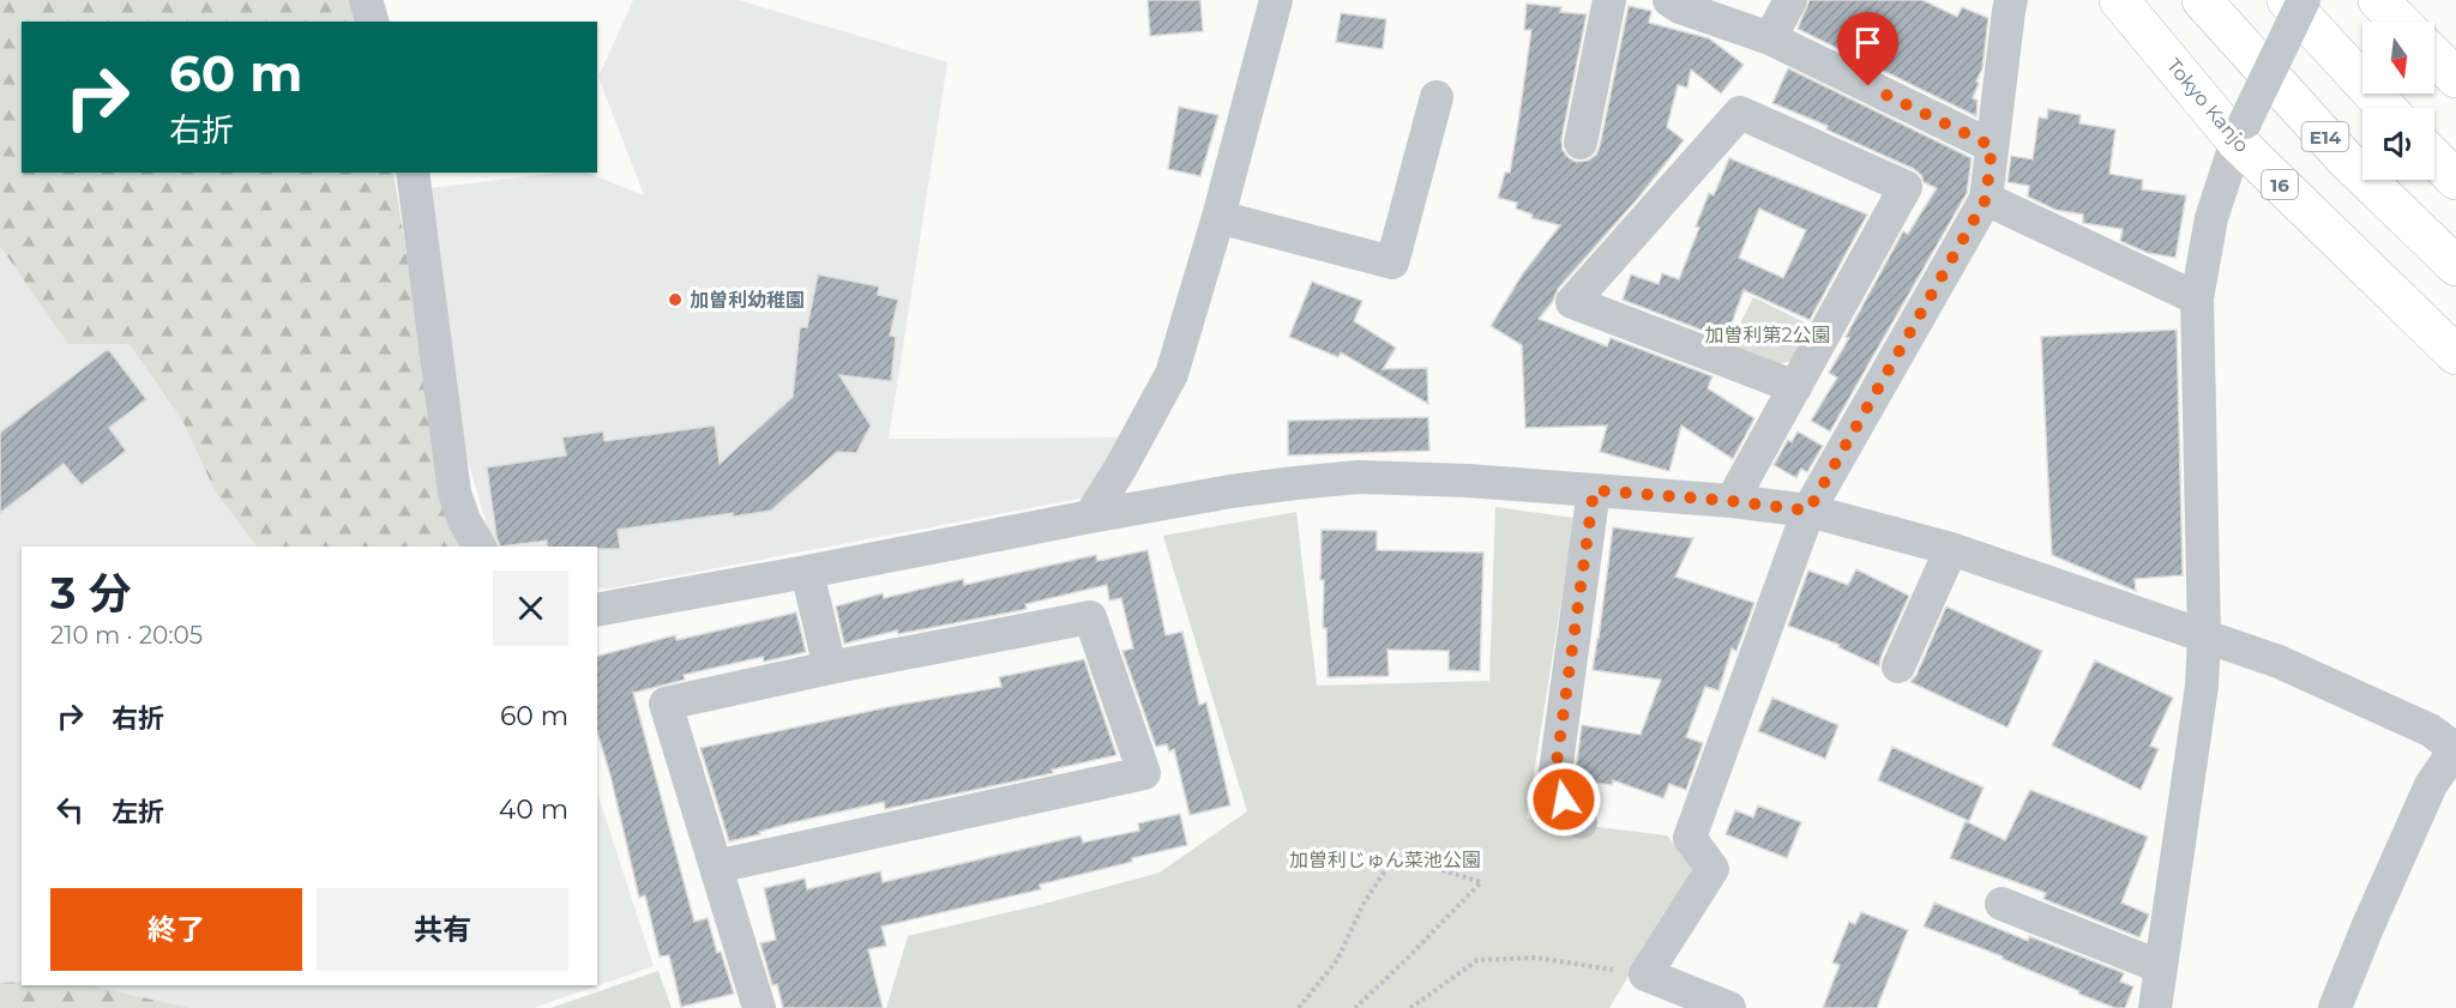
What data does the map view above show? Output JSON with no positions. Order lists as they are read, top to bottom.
{
  "streets": {
    "highway": ["Tokyo Kanjo", "E14", "16"]
  },
  "parks": ["加曽利第2公園", "加曽利じゅん菜池公園"],
  "places": ["加曽利幼稚園"],
  "north": "bottom",
  "page": {
    "turn": ["60 m", "右折"],
    "heading": ["3 分", "210 m · 20:05"],
    "list": [
      {
        "name": "右折",
        "value": "60 m"
      },
      {
        "name": "左折",
        "value": "40 m"
      }
    ],
    "buttons": ["終了", "共有"]
  }
}
